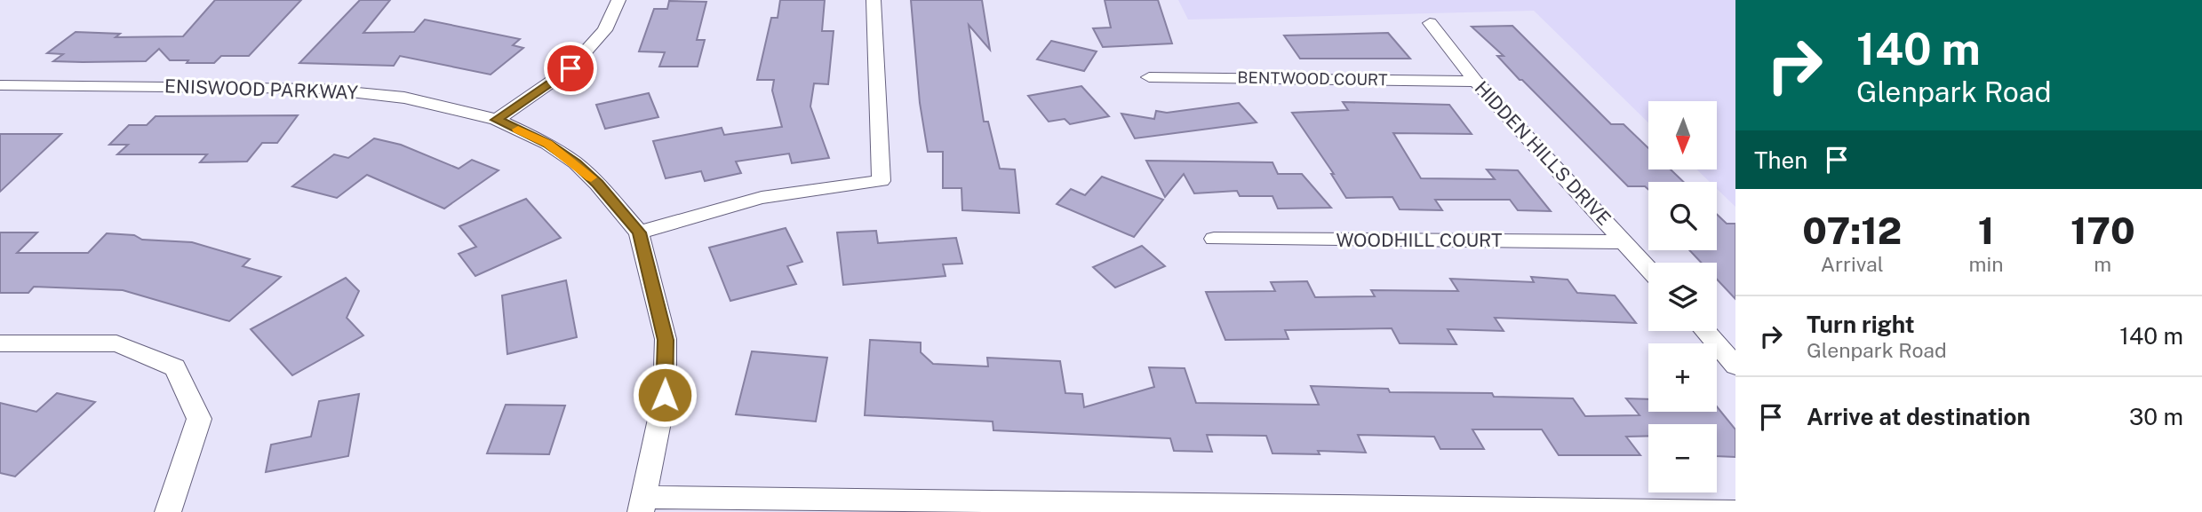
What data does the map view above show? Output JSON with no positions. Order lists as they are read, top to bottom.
{
  "streets": {
    "street": [
      "BENTWOOD COURT",
      "ENISWOOD PARKWAY",
      "HIDDEN HILLS DRIVE",
      "WOODHILL COURT"
    ]
  },
  "crossings": [
    ["BENTWOOD COURT", "HIDDEN HILLS DRIVE"],
    ["HIDDEN HILLS DRIVE", "WOODHILL COURT"]
  ],
  "north": "bottom",
  "page": {
    "turn": ["140 m", "Glenpark Road"],
    "map_buttons": ["+", "−"],
    "then": "Then",
    "eta": [
      "07:12",
      "Arrival",
      "1",
      "min",
      "170",
      "m"
    ],
    "list": [
      {
        "name": "Turn right",
        "note": "Glenpark Road",
        "value": "140 m"
      },
      {
        "name": "Arrive at destination",
        "value": "30 m"
      }
    ]
  }
}
